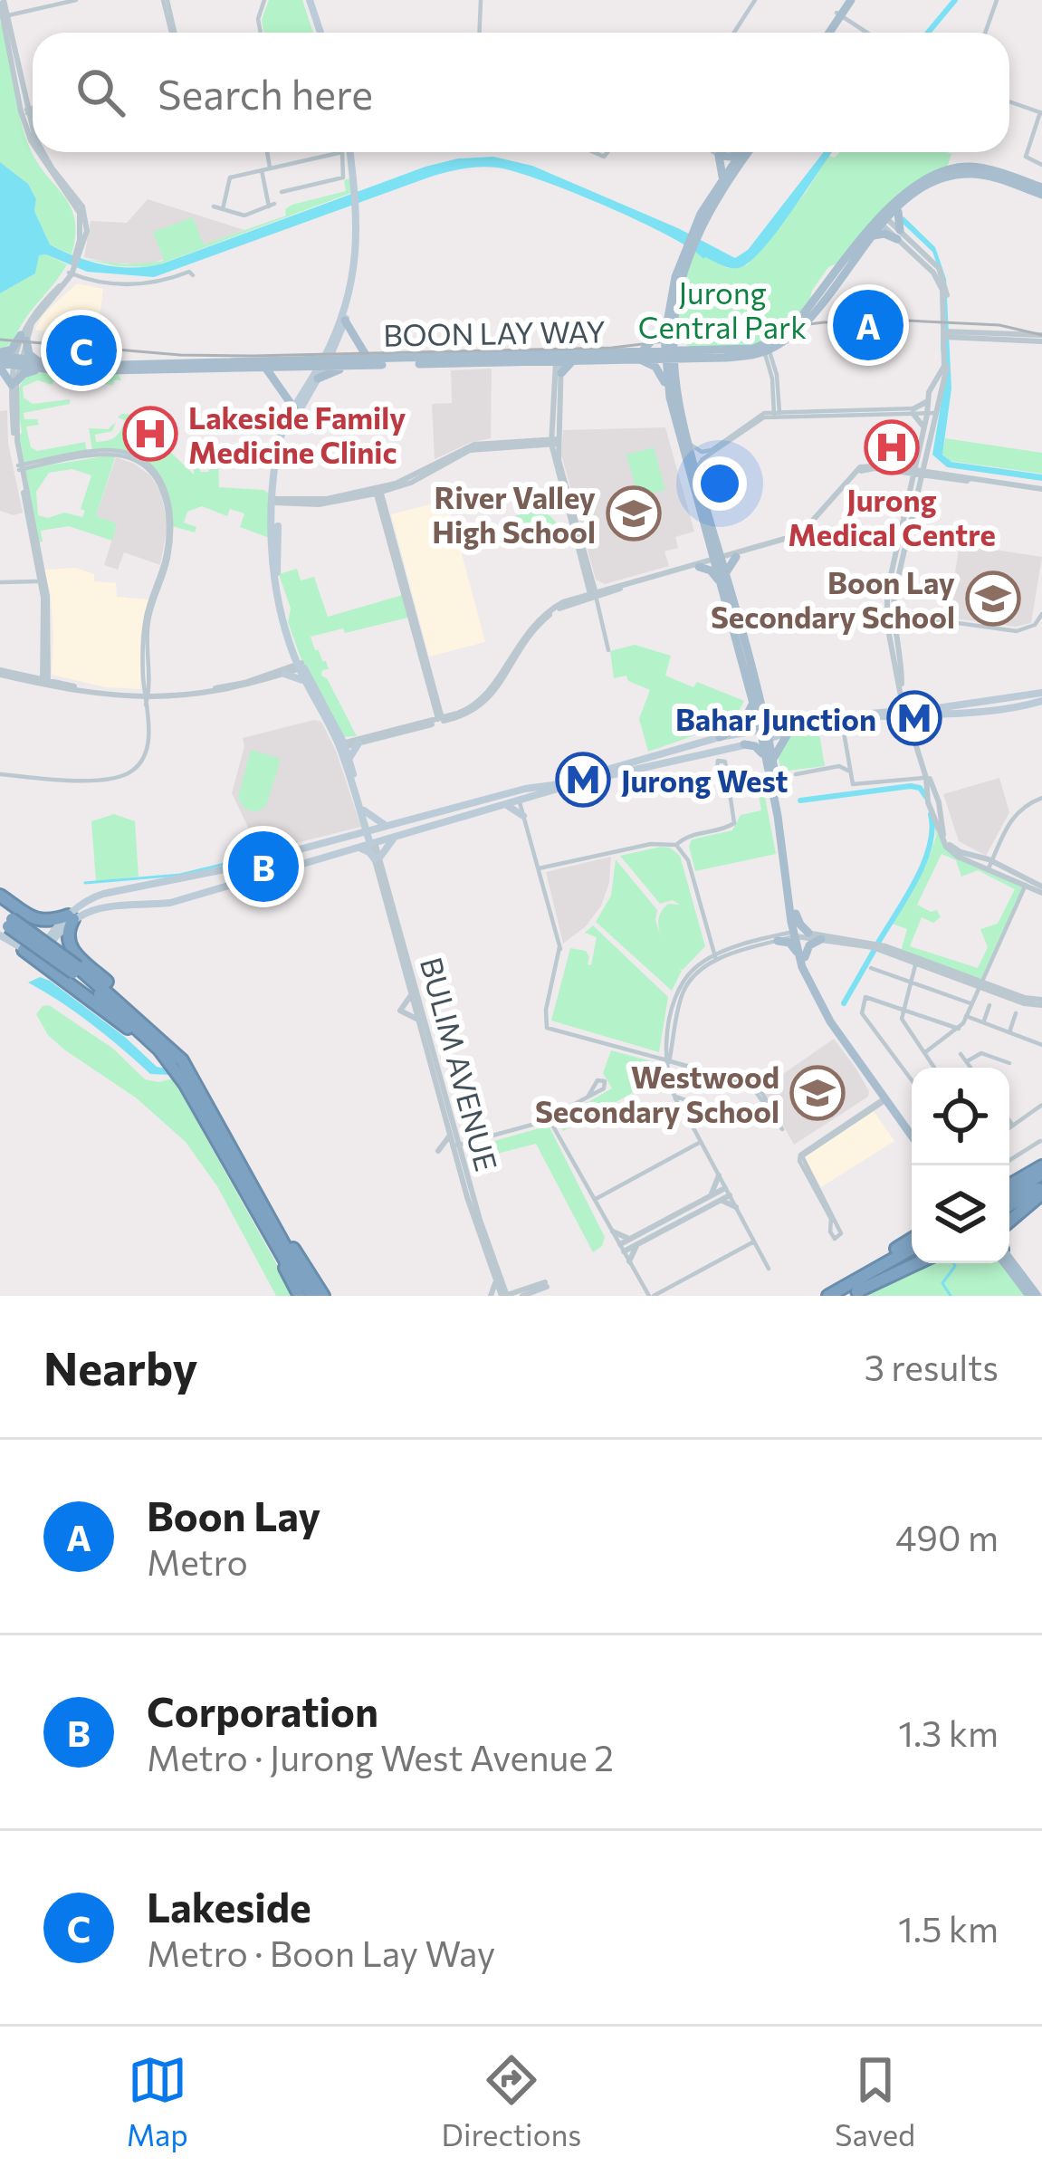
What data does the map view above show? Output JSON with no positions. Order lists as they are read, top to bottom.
{
  "streets": {
    "main road": ["BOON LAY WAY"],
    "street": ["BULIM AVENUE"]
  },
  "parks": ["Jurong Central Park"],
  "places": {
    "hospital": ["Lakeside Family Medicine Clinic", "Jurong Medical Centre"],
    "school or university": ["River Valley High School", "Boon Lay Secondary School", "Westwood Secondary School"],
    "metro station": ["Bahar Junction", "Jurong West"]
  },
  "page": {
    "search": "Search here",
    "pins": ["A", "C", "B"],
    "heading": ["Nearby", "3 results"],
    "list": [
      {
        "mark": "A",
        "name": "Boon Lay",
        "note": "Metro",
        "value": "490 m"
      },
      {
        "mark": "B",
        "name": "Corporation",
        "note": "Metro · Jurong West Avenue 2",
        "value": "1.3 km"
      },
      {
        "mark": "C",
        "name": "Lakeside",
        "note": "Metro · Boon Lay Way",
        "value": "1.5 km"
      }
    ],
    "nav": ["Map", "Directions", "Saved"]
  }
}
